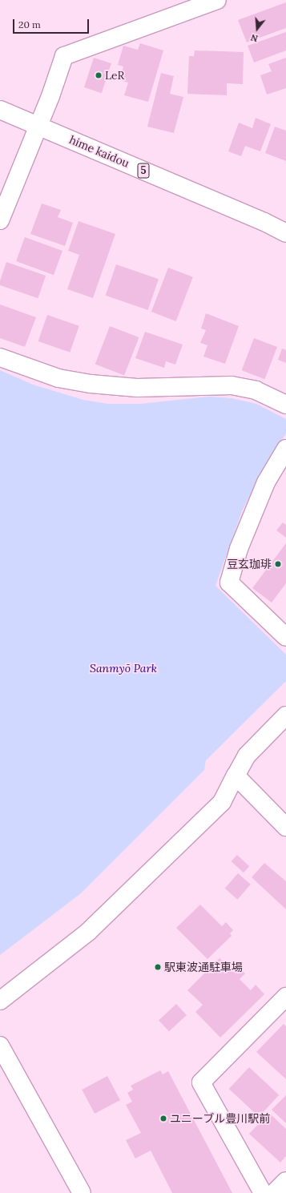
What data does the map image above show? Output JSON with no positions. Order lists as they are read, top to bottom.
{
  "streets": {
    "street": ["hime kaidou", "5"]
  },
  "parks": ["Sanmyō Park"],
  "places": [
    "LeR",
    "豆玄珈琲",
    "駅東波通駐車場",
    "ユニーブル豊川駅前"
  ],
  "scale_bar": "20 m",
  "north": "bottom"
}
